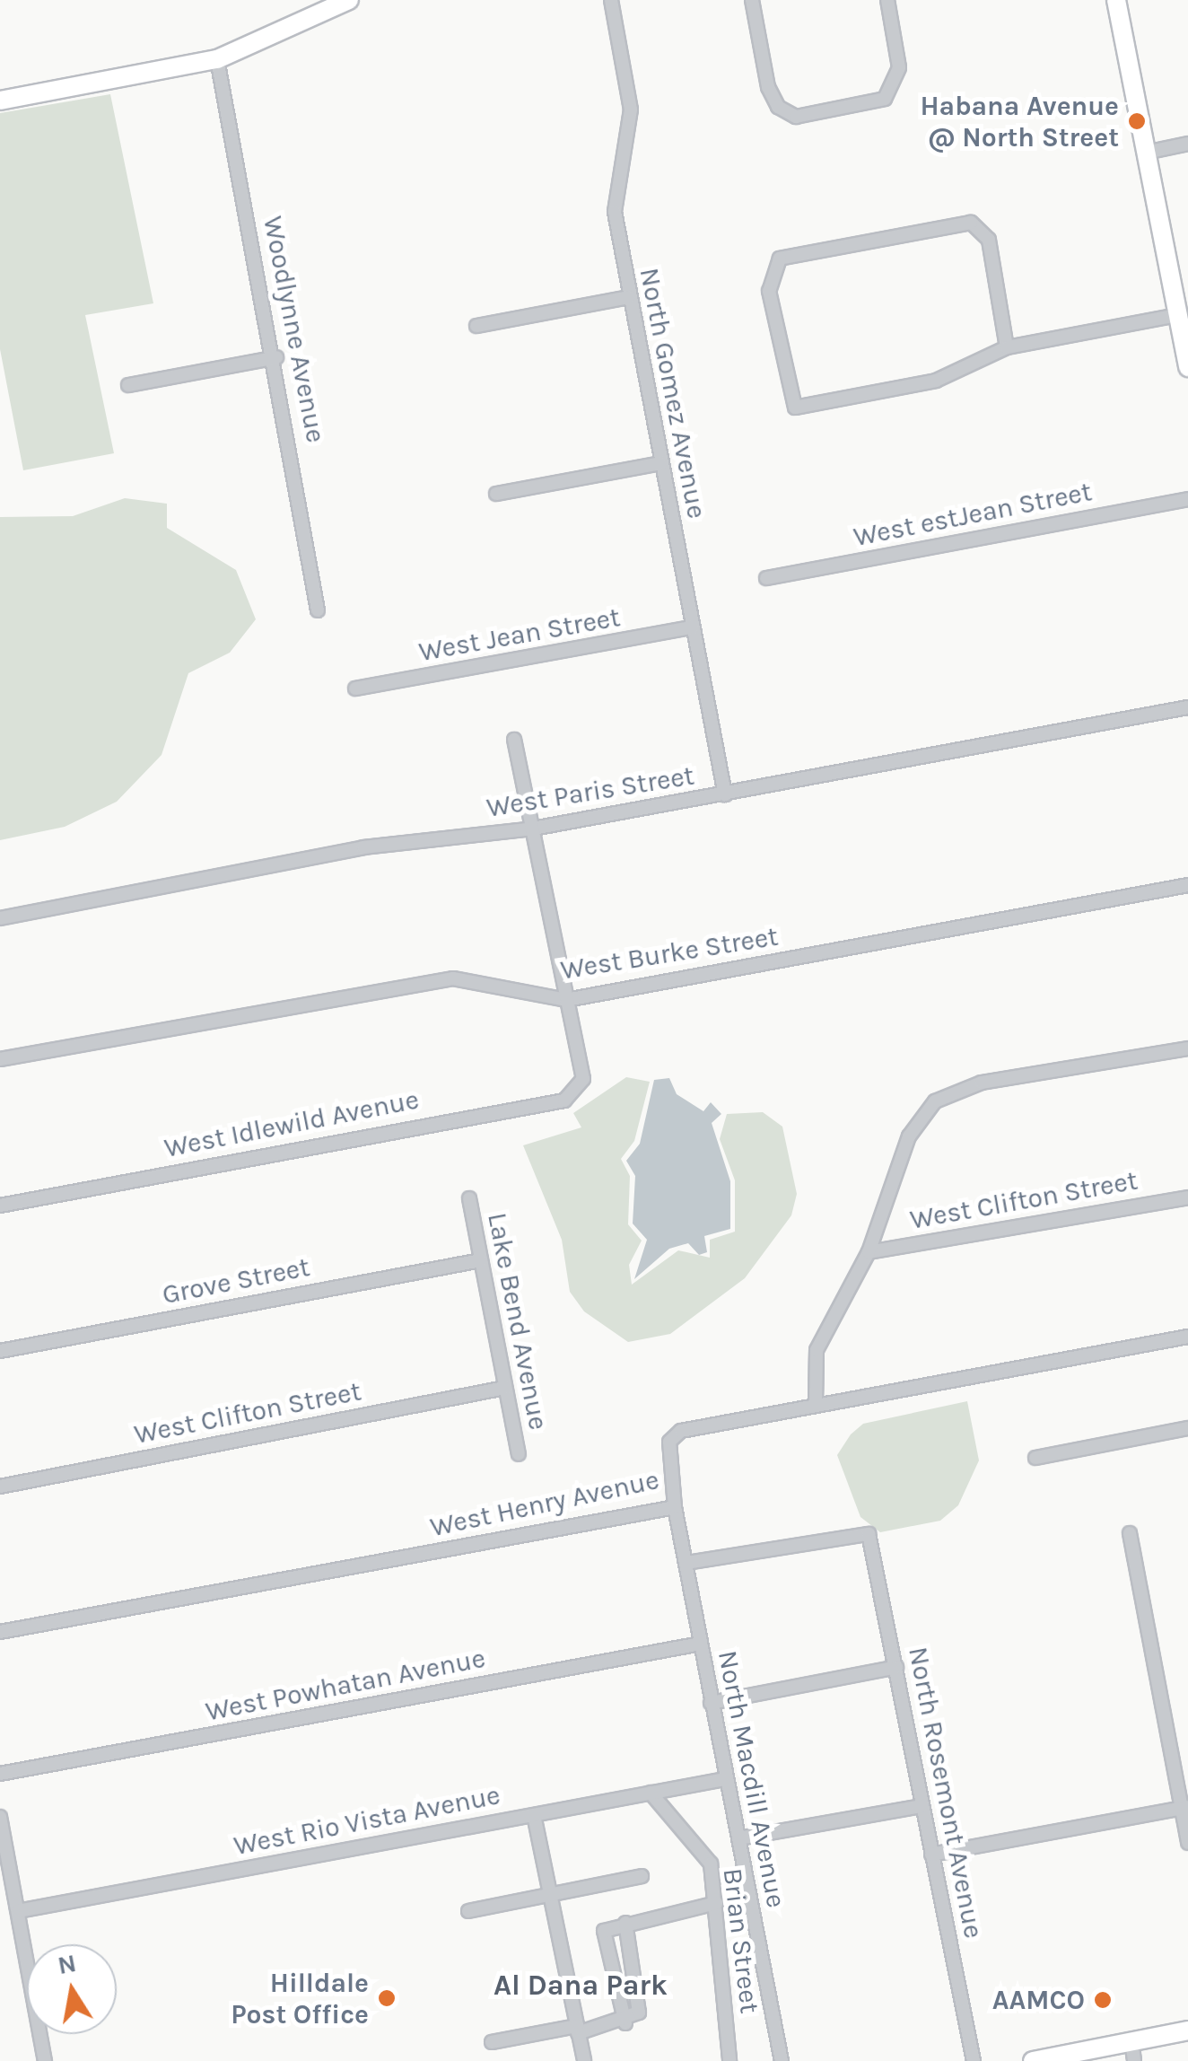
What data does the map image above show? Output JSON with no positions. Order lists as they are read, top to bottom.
{
  "streets": {
    "street": [
      "Woodlynne Avenue",
      "North Gomez Avenue",
      "West estJean Street",
      "West Jean Street",
      "West Paris Street",
      "West Burke Street",
      "West Idlewild Avenue",
      "West Clifton Street",
      "Grove Street",
      "Lake Bend Avenue",
      "West Henry Avenue",
      "West Powhatan Avenue",
      "North Macdill Avenue",
      "North Rosemont Avenue",
      "West Rio Vista Avenue",
      "Brian Street"
    ]
  },
  "crossings": [
    ["North Gomez Avenue", "West Jean Street"],
    ["North Gomez Avenue", "West Paris Street"],
    ["West Burke Street", "West Idlewild Avenue"],
    ["West Clifton Street", "Lake Bend Avenue"],
    ["Grove Street", "Lake Bend Avenue"],
    ["West Henry Avenue", "North Macdill Avenue"],
    ["West Powhatan Avenue", "North Macdill Avenue"],
    ["North Macdill Avenue", "North Rosemont Avenue"],
    ["North Macdill Avenue", "West Rio Vista Avenue"],
    ["West Rio Vista Avenue", "Brian Street"]
  ],
  "districts": ["Al Dana Park"],
  "places": ["Habana Avenue @ North Street", "Hilldale Post Office", "AAMCO"],
  "north": "top"
}
